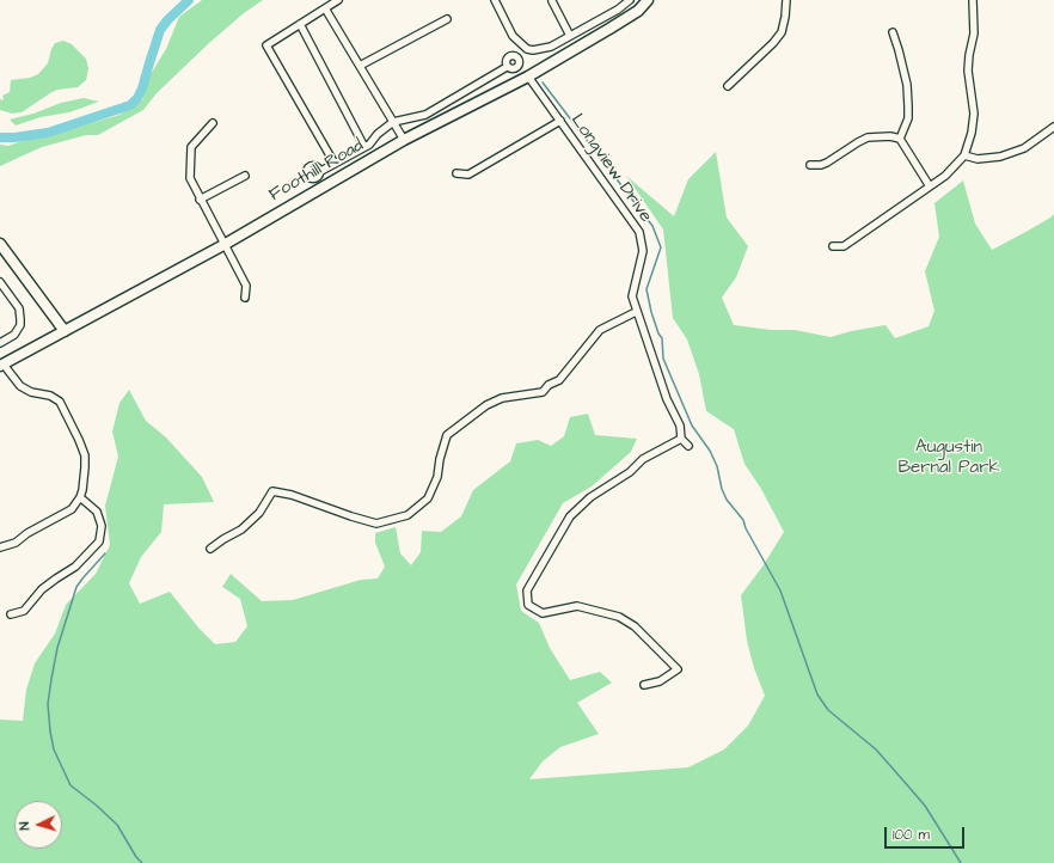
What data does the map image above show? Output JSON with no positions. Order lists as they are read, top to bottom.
{
  "streets": {
    "main road": ["Foothill Road"],
    "street": ["Longview Drive"]
  },
  "crossings": [
    ["Longview Drive", "Foothill Road"]
  ],
  "parks": ["Augustin Bernal Park"],
  "scale_bar": "100 m",
  "north": "left"
}
